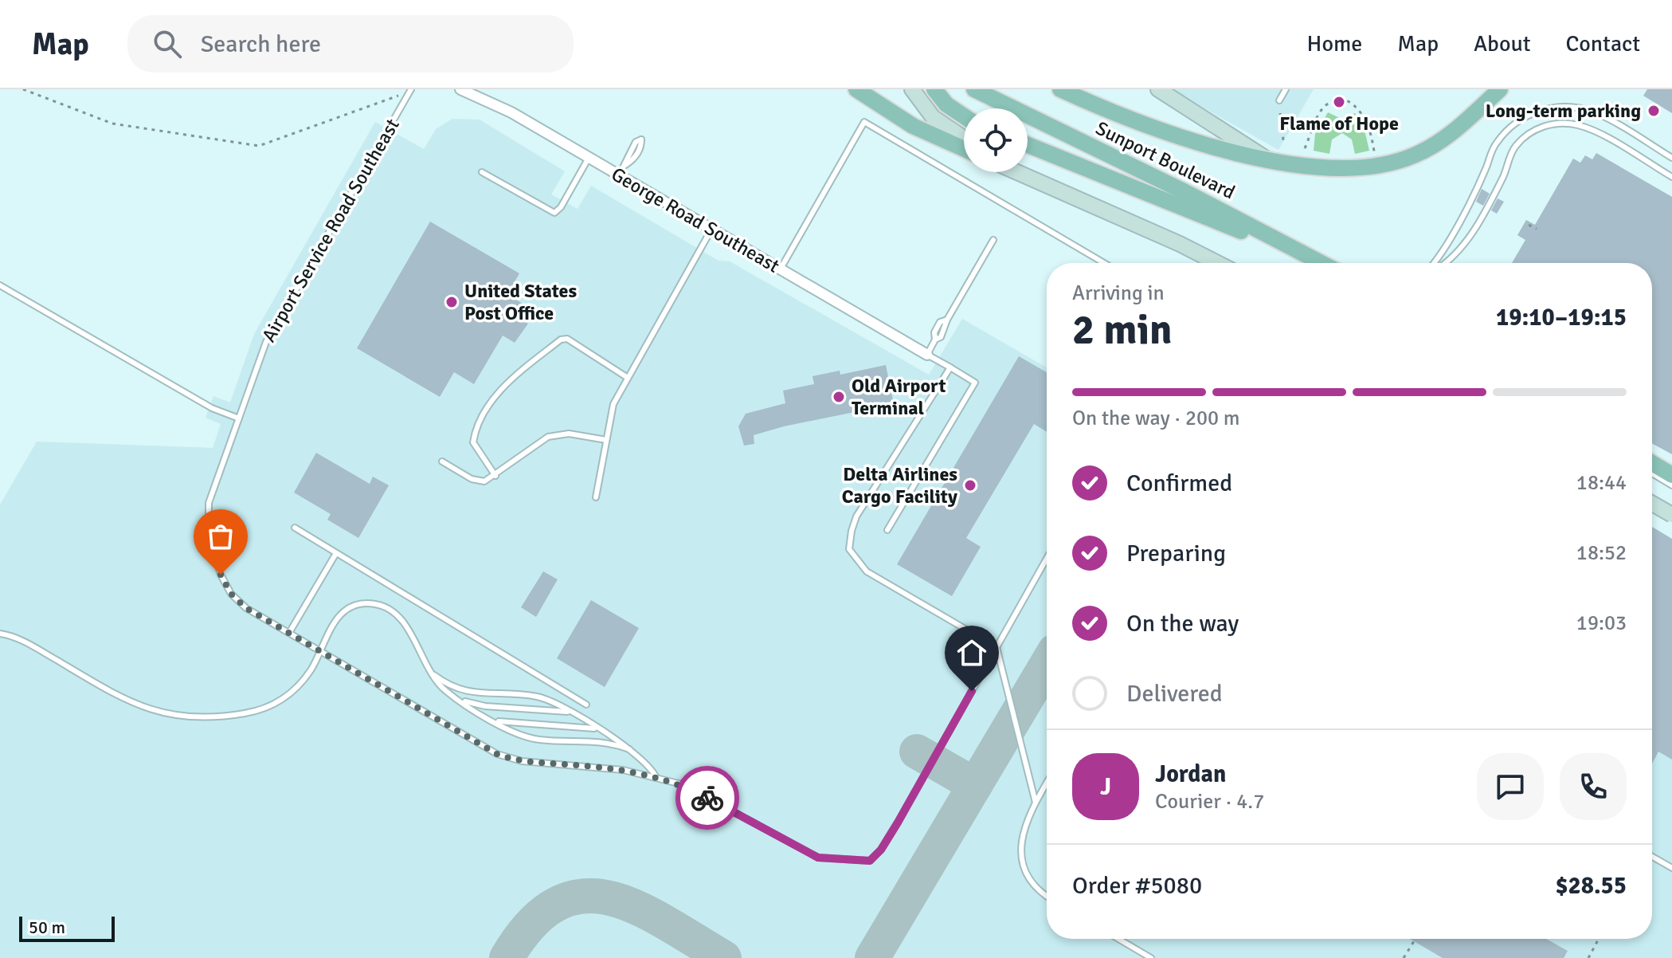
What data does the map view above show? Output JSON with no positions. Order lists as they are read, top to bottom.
{
  "streets": {
    "main road": ["Sunport Boulevard"],
    "street": ["George Road Southeast"],
    "lane": ["Airport Service Road Southeast"]
  },
  "places": [
    "Flame of Hope",
    "Long-term parking",
    "United States Post Office",
    "Old Airport Terminal",
    "Delta Airlines Cargo Facility"
  ],
  "scale_bar": "50 m",
  "page": {
    "header": "Map",
    "search": "Search here",
    "nav": [
      "Home",
      "Map",
      "About",
      "Contact"
    ],
    "heading": ["2 min", "Arriving in", "19:10–19:15"],
    "panel": [
      "Jordan",
      "Courier · 4.7",
      "Order #5080",
      "$28.55"
    ],
    "bar": "On the way · 200 m",
    "list": [
      ["Confirmed", "18:44"],
      ["Preparing", "18:52"],
      ["On the way", "19:03"],
      "Delivered"
    ],
    "round": "J",
    "scale": "50 m"
  }
}
